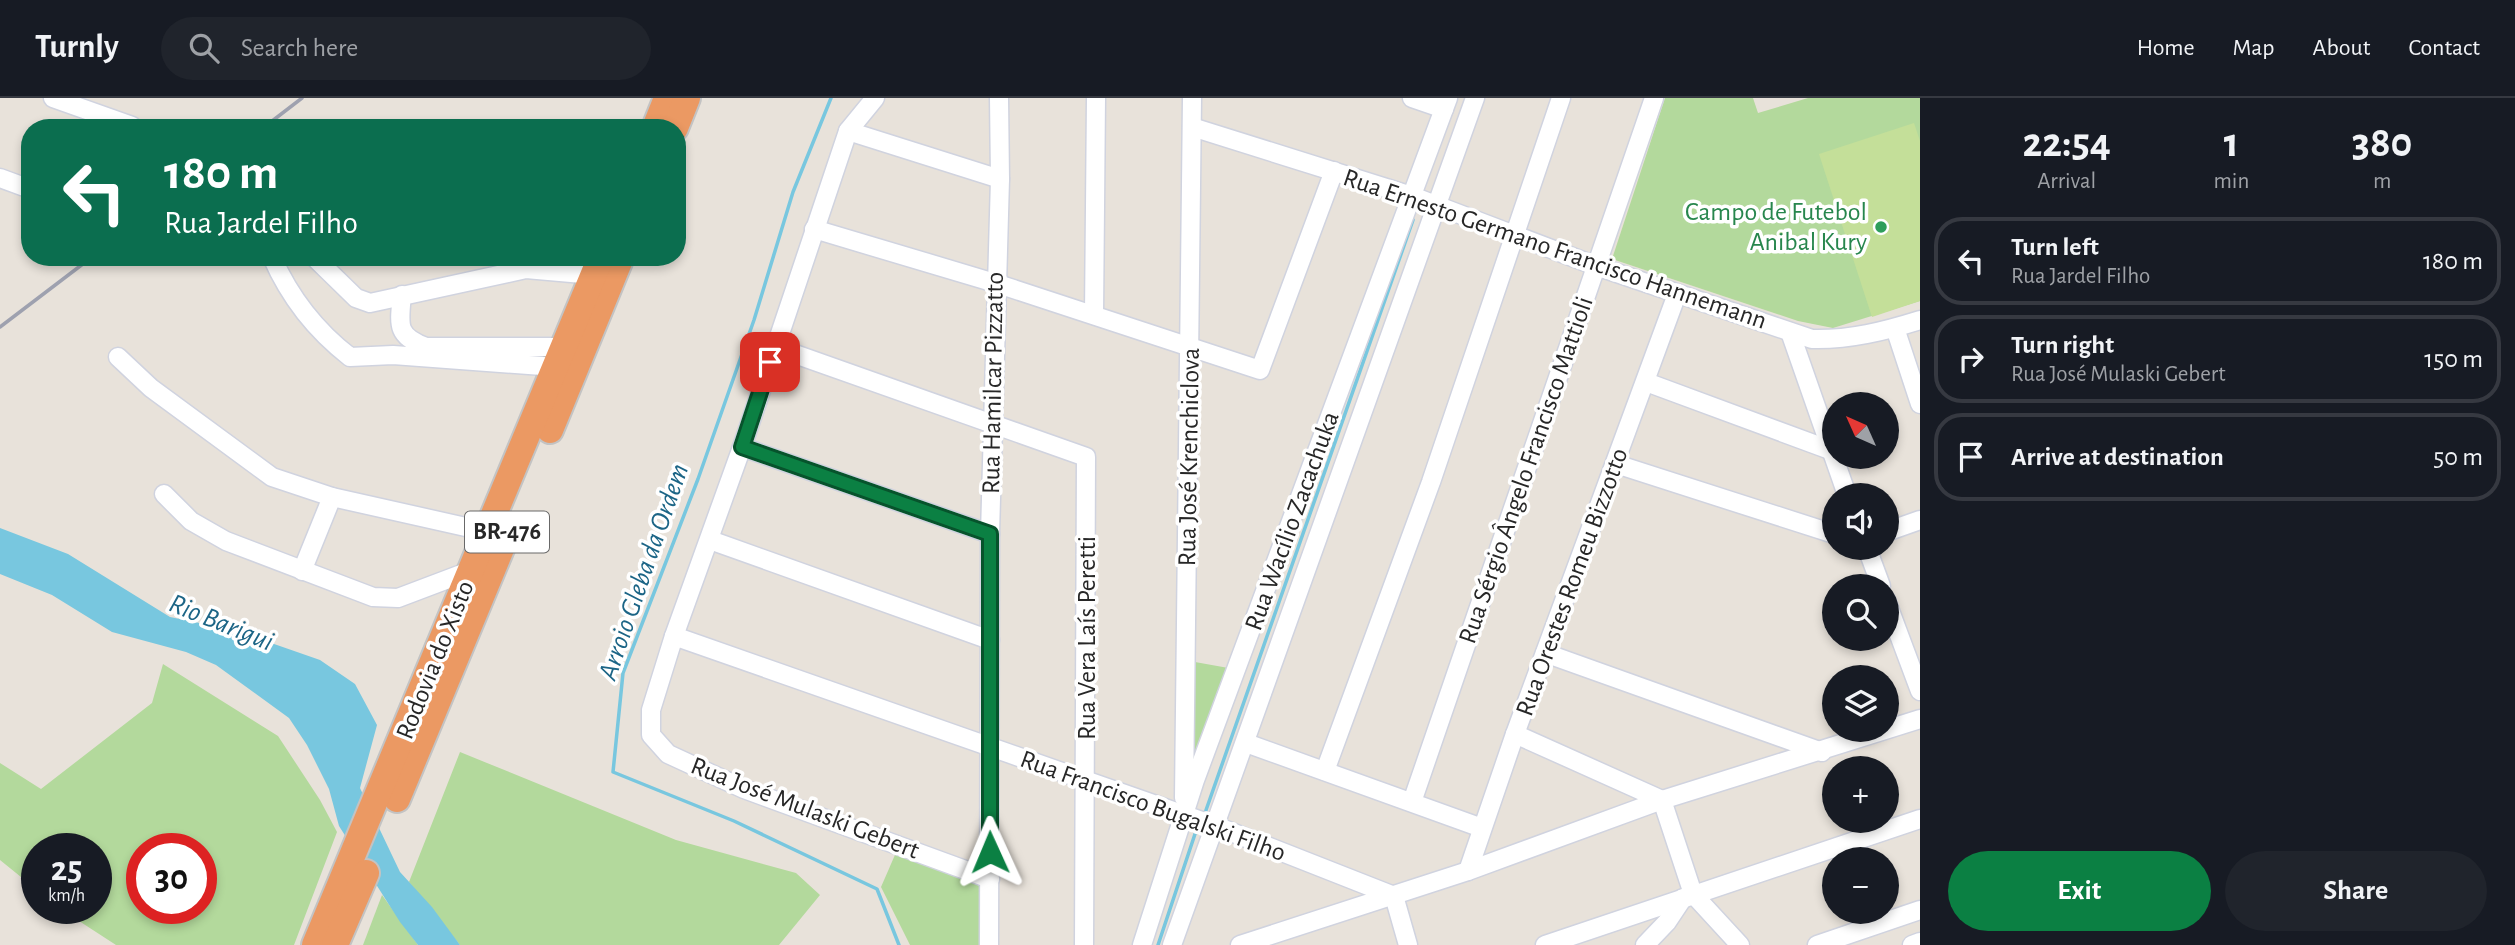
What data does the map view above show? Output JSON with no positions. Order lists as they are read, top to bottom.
{
  "streets": {
    "highway": ["BR-476", "Rodovia do Xisto"],
    "street": [
      "Rua Ernesto Germano Francisco Hannemann",
      "Rua Hamilcar Pizzatto",
      "Rua José Krenchiclova",
      "Rua Sérgio Ângelo Francisco Mattioli",
      "Rua Wacílio Zacachuka",
      "Rua Orestes Romeu Bizzotto",
      "Rua Vera Laís Peretti",
      "Rua Francisco Bugalski Filho",
      "Rua José Mulaski Gebert"
    ]
  },
  "crossings": [
    ["Rua Ernesto Germano Francisco Hannemann", "Rua José Krenchiclova"],
    ["Rua Ernesto Germano Francisco Hannemann", "Rua Sérgio Ângelo Francisco Mattioli"],
    ["Rua Ernesto Germano Francisco Hannemann", "Rua Wacílio Zacachuka"],
    ["Rua Ernesto Germano Francisco Hannemann", "Rua Orestes Romeu Bizzotto"],
    ["Rua Hamilcar Pizzatto", "Rua Vera Laís Peretti"],
    ["Rua Hamilcar Pizzatto", "Rua Francisco Bugalski Filho"],
    ["Rua Hamilcar Pizzatto", "Rua José Mulaski Gebert"],
    ["Rua José Krenchiclova", "Rua Wacílio Zacachuka"],
    ["Rua José Krenchiclova", "Rua Francisco Bugalski Filho"],
    ["Rua Wacílio Zacachuka", "Rua Francisco Bugalski Filho"],
    ["Rua Vera Laís Peretti", "Rua Francisco Bugalski Filho"],
    ["Rua Francisco Bugalski Filho", "Rua José Mulaski Gebert"]
  ],
  "water": ["Arroio Gleba da Ordem", "Rio Barigui"],
  "places": ["Campo de Futebol Anibal Kury"],
  "north": "top left",
  "page": {
    "header": "Turnly",
    "search": "Search here",
    "nav": [
      "Home",
      "Map",
      "About",
      "Contact"
    ],
    "eta": [
      "22:54",
      "Arrival",
      "1",
      "min",
      "380",
      "m"
    ],
    "turn": ["180 m", "Rua Jardel Filho"],
    "list": [
      {
        "name": "Turn left",
        "note": "Rua Jardel Filho",
        "value": "180 m"
      },
      {
        "name": "Turn right",
        "note": "Rua José Mulaski Gebert",
        "value": "150 m"
      },
      {
        "name": "Arrive at destination",
        "value": "50 m"
      }
    ],
    "map_buttons": ["+", "−"],
    "speed": "25 km/h",
    "limit": "30",
    "buttons": ["Exit", "Share"]
  }
}
